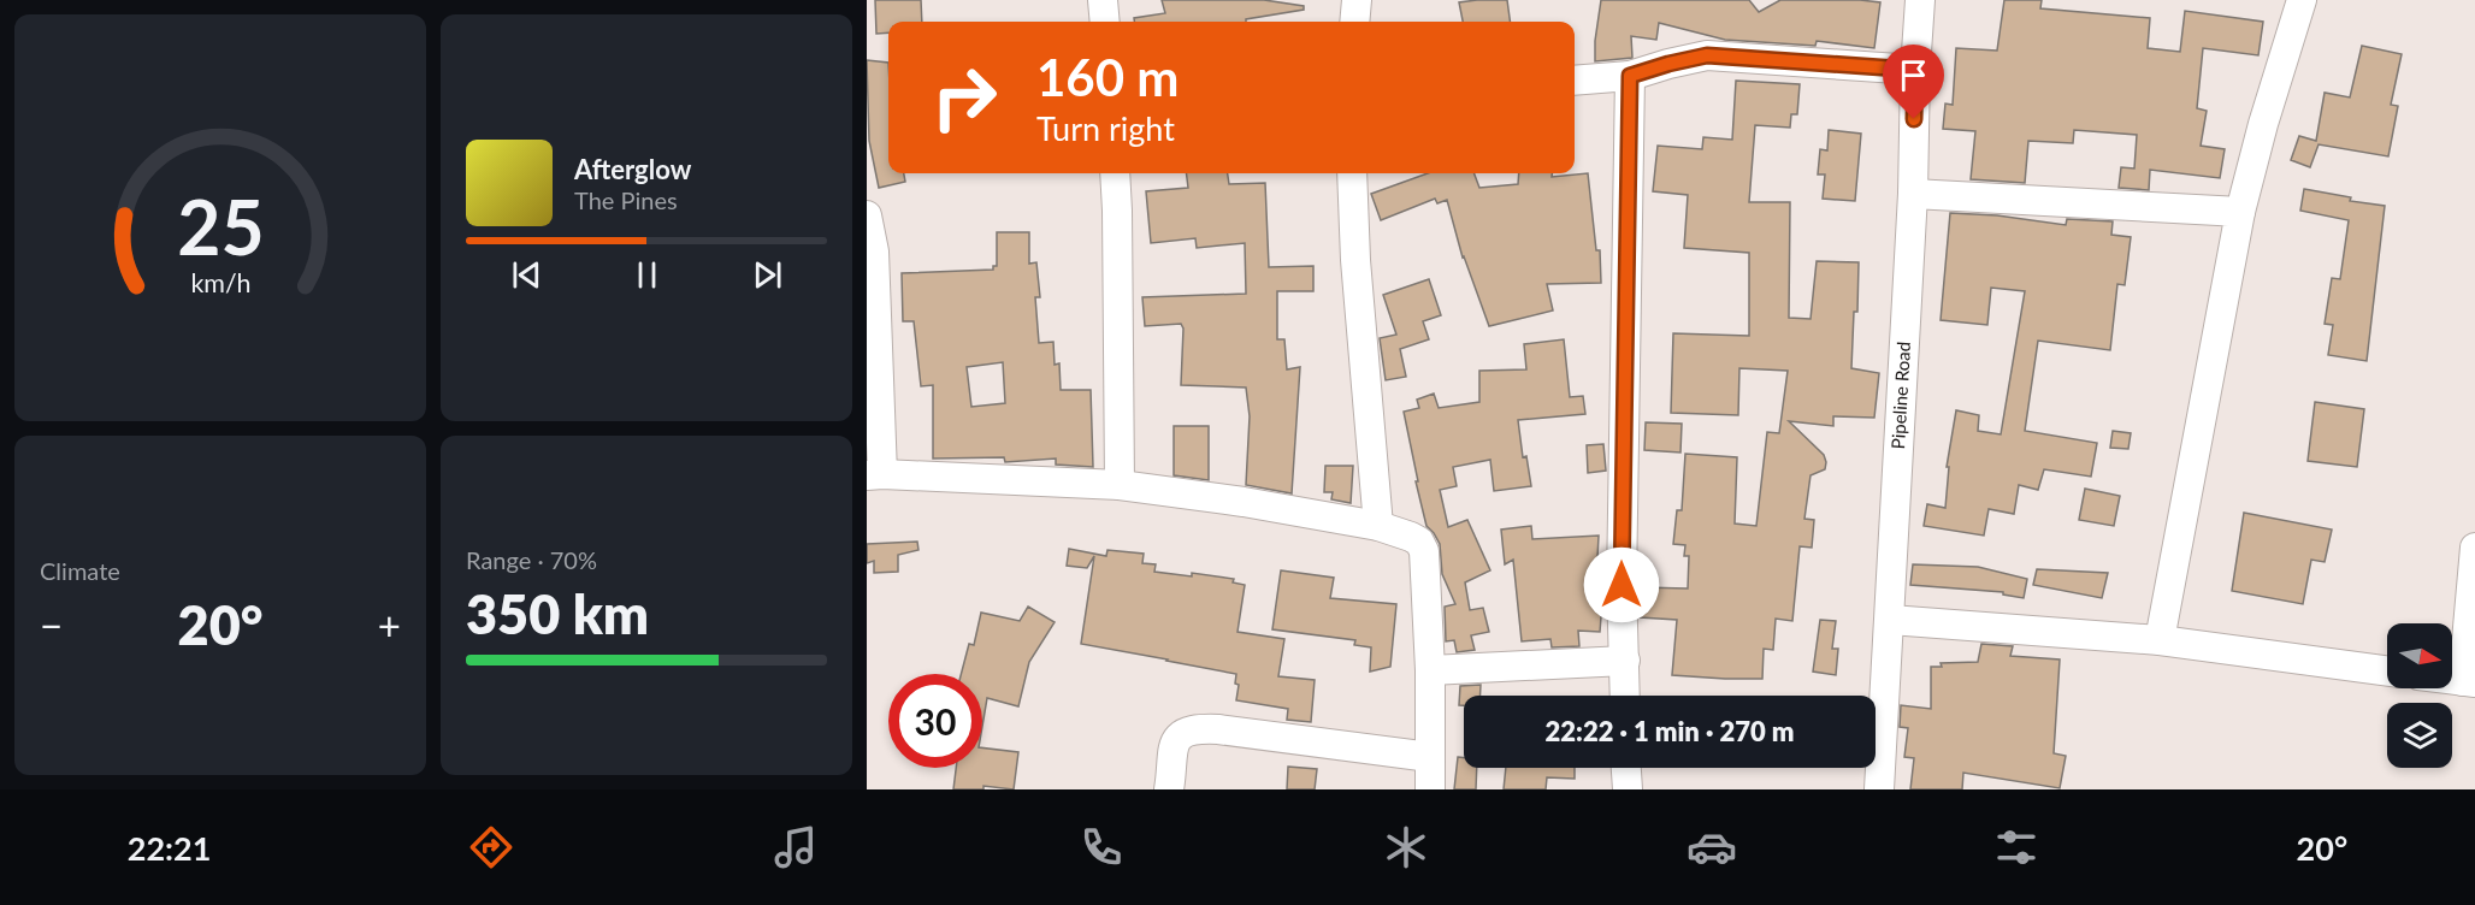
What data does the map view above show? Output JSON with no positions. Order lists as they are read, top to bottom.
{
  "streets": {
    "street": ["Pipeline Road"]
  },
  "north": "right",
  "page": {
    "turn": ["160 m", "Turn right"],
    "song": ["Afterglow", "The Pines"],
    "tile": [
      "Climate",
      ["Range · 70%", "350 km"]
    ],
    "heat": ["−", "20°", "+"],
    "limit": "30",
    "trip": "22:22 · 1 min · 270 m",
    "tabs": ["22:21", "20°"],
    "gauge": ["25", "km/h"]
  }
}
